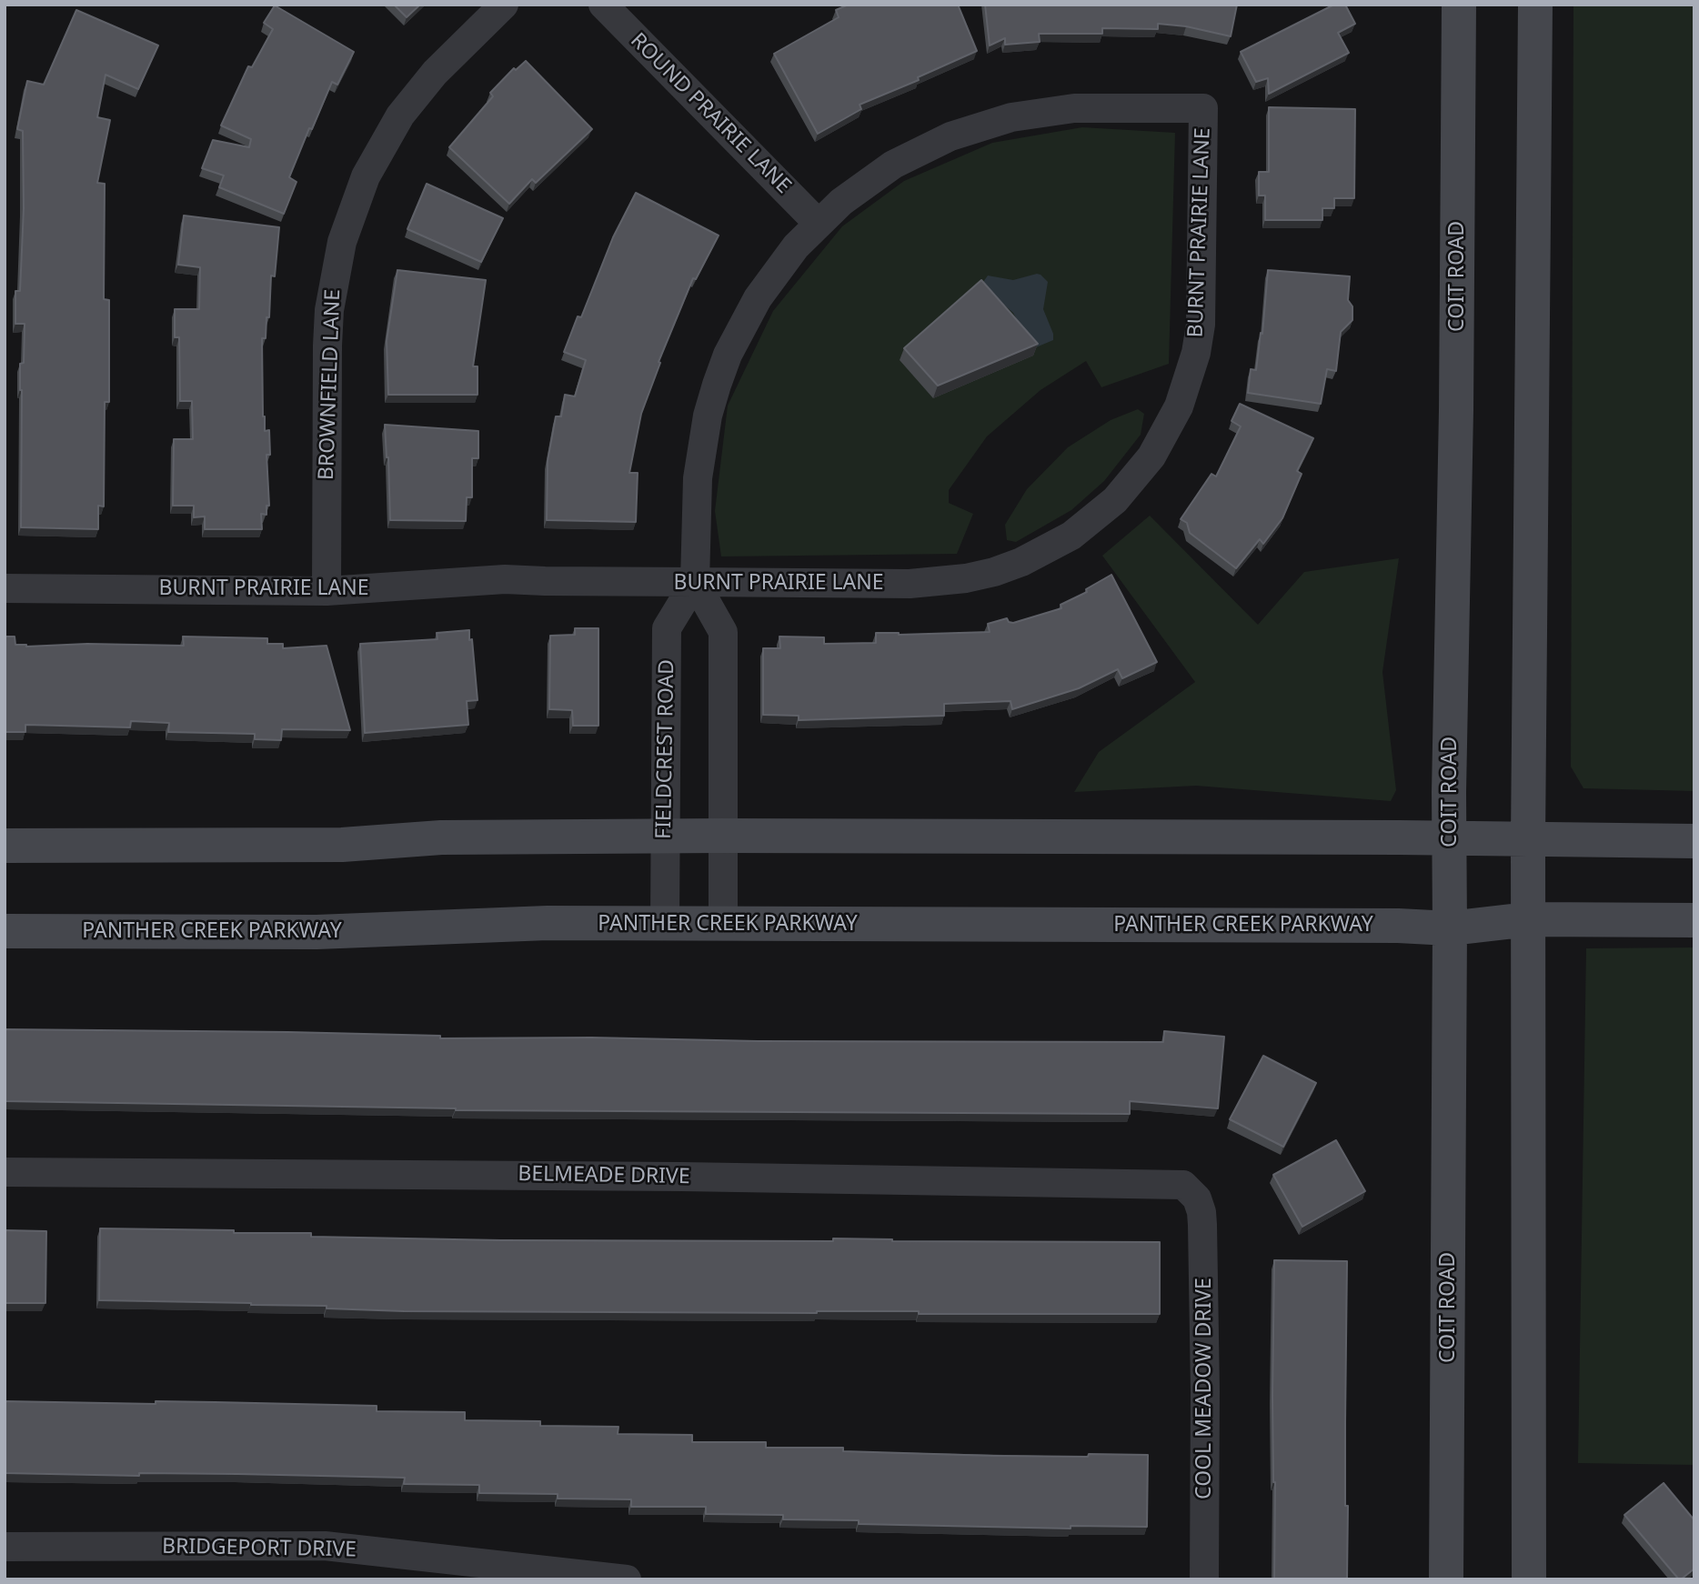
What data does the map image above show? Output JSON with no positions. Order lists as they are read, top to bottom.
{
  "streets": {
    "main road": ["COIT ROAD", "PANTHER CREEK PARKWAY"],
    "street": [
      "ROUND PRAIRIE LANE",
      "BURNT PRAIRIE LANE",
      "BROWNFIELD LANE",
      "FIELDCREST ROAD",
      "BELMEADE DRIVE",
      "COOL MEADOW DRIVE",
      "BRIDGEPORT DRIVE"
    ]
  },
  "crossings": [
    ["ROUND PRAIRIE LANE", "FIELDCREST ROAD"],
    ["BURNT PRAIRIE LANE", "BROWNFIELD LANE"],
    ["BURNT PRAIRIE LANE", "FIELDCREST ROAD"],
    ["COIT ROAD", "PANTHER CREEK PARKWAY"],
    ["FIELDCREST ROAD", "PANTHER CREEK PARKWAY"],
    ["BELMEADE DRIVE", "COOL MEADOW DRIVE"]
  ]
}
